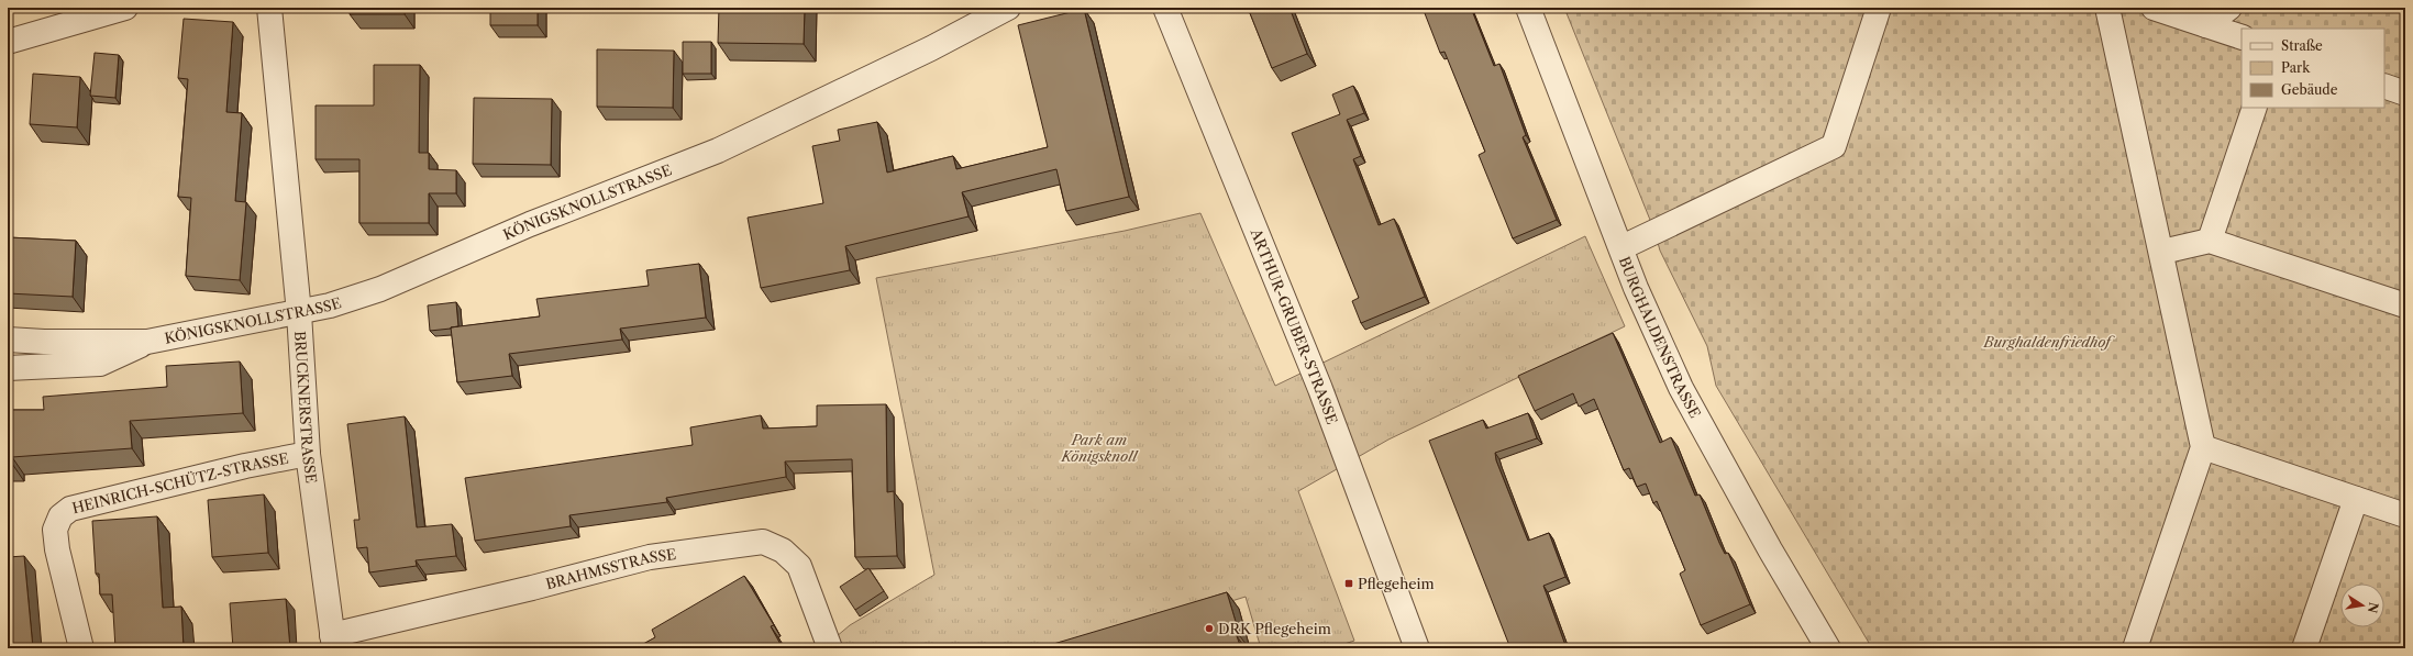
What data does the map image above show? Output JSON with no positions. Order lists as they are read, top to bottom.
{
  "streets": {
    "street": [
      "KÖNIGSKNOLLSTRASSE",
      "ARTHUR-GRUBER-STRASSE",
      "BURGHALDENSTRASSE",
      "BRUCKNERSTRASSE",
      "HEINRICH-SCHÜTZ-STRASSE",
      "BRAHMSSTRASSE"
    ]
  },
  "crossings": [
    ["KÖNIGSKNOLLSTRASSE", "BRUCKNERSTRASSE"],
    ["BRUCKNERSTRASSE", "HEINRICH-SCHÜTZ-STRASSE"],
    ["BRUCKNERSTRASSE", "BRAHMSSTRASSE"]
  ],
  "parks": ["Burghaldenfriedhof", "Park am Königsknoll"],
  "places": {
    "transit": ["Pflegeheim"],
    "other": ["DRK Pflegeheim"]
  },
  "legend": ["Straße", "Park", "Gebäude"],
  "north": "right"
}
